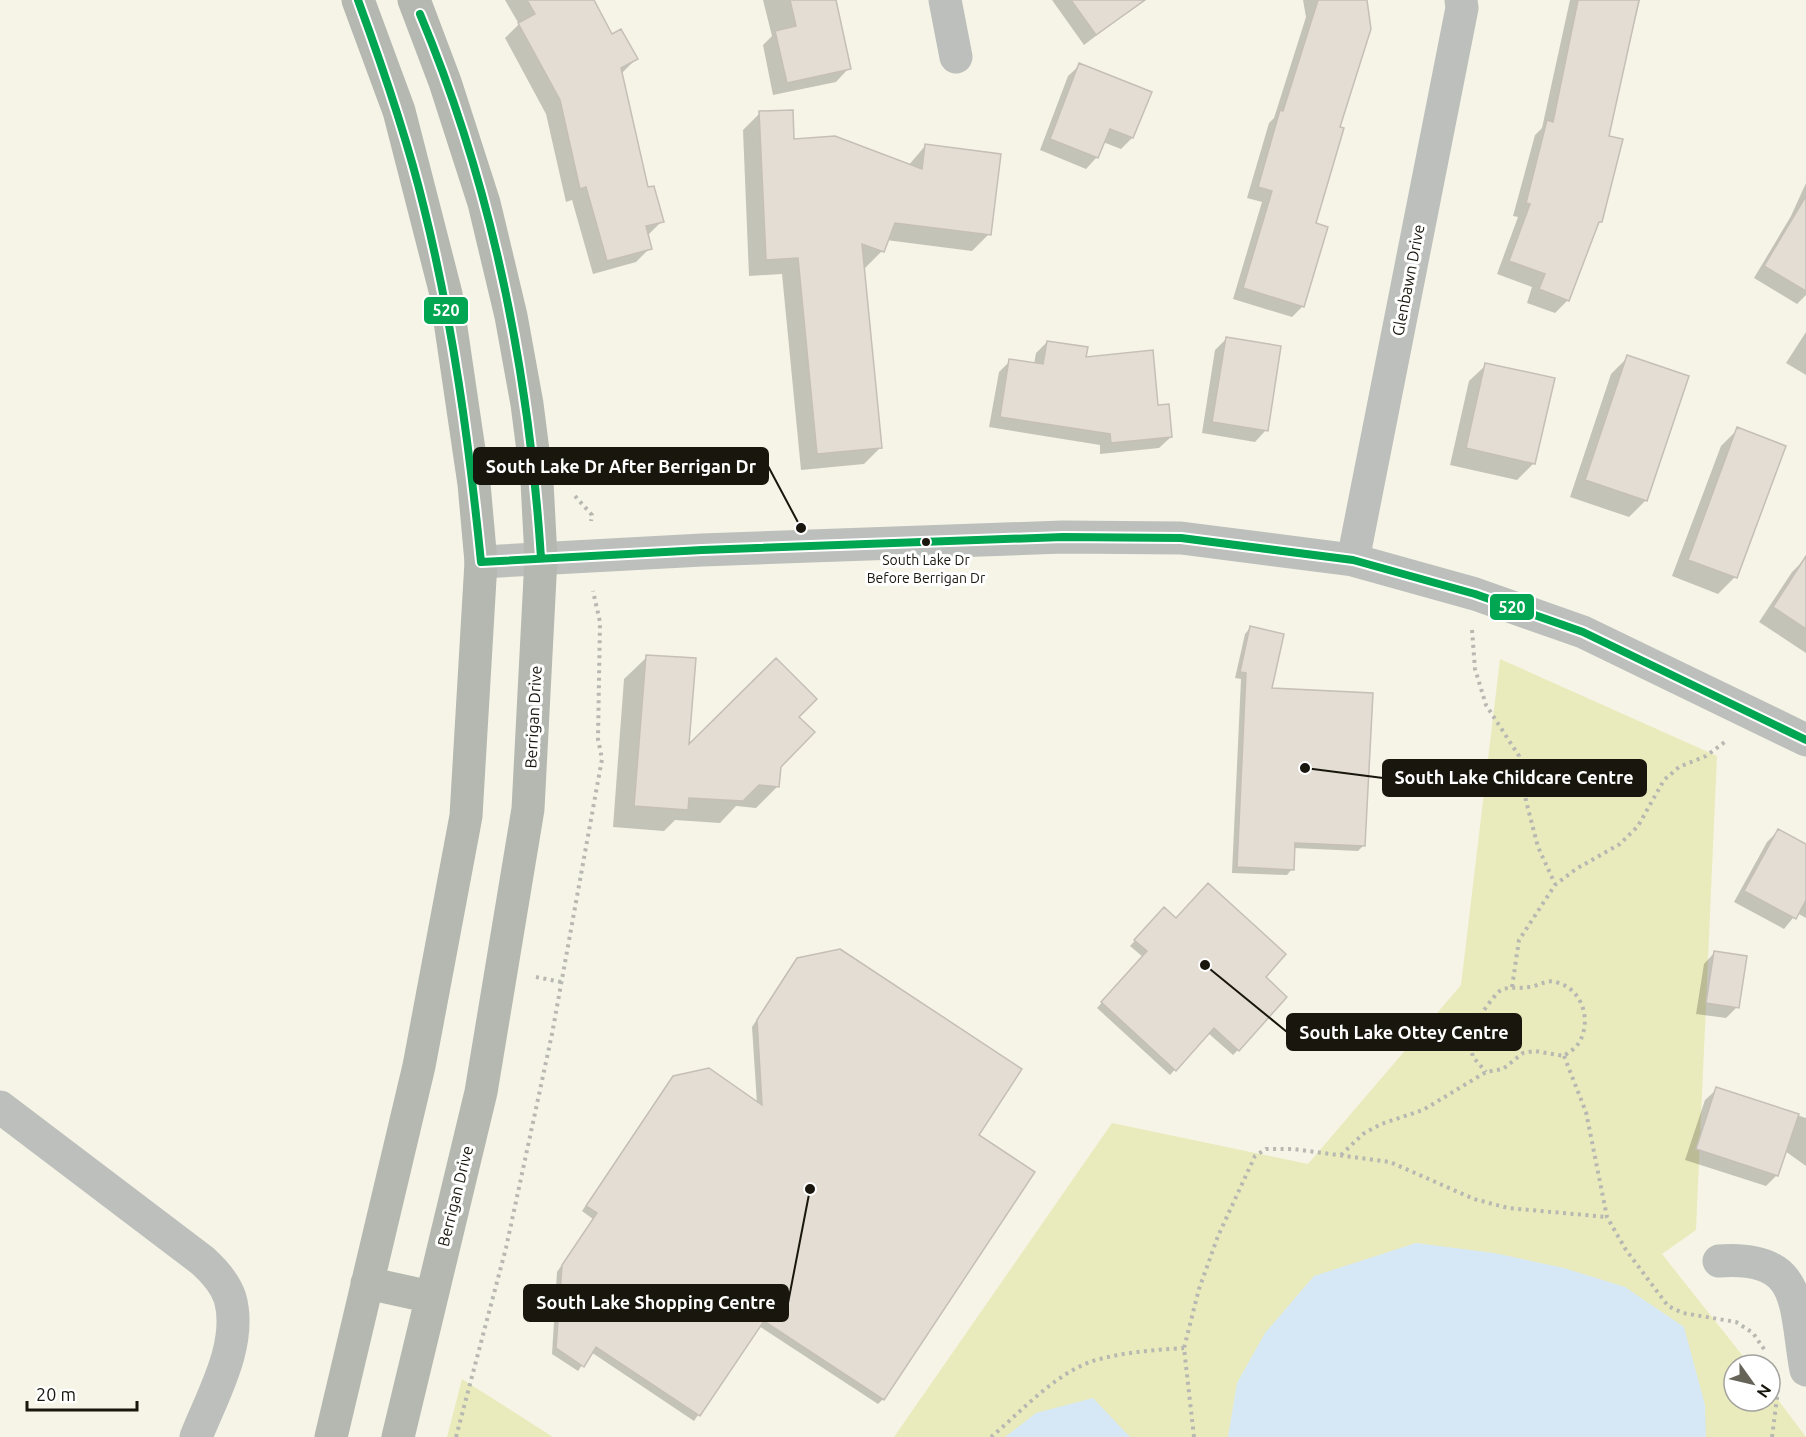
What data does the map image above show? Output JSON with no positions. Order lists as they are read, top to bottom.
{
  "streets": {
    "main road": ["Berrigan Drive"],
    "street": ["Glenbawn Drive"]
  },
  "places": [
    "South Lake Dr After Berrigan Dr",
    "South Lake Dr Before Berrigan Dr",
    "South Lake Childcare Centre",
    "South Lake Ottey Centre",
    "South Lake Shopping Centre"
  ],
  "lines": ["transit line 520"],
  "scale_bar": "20 m",
  "north": "bottom right"
}
